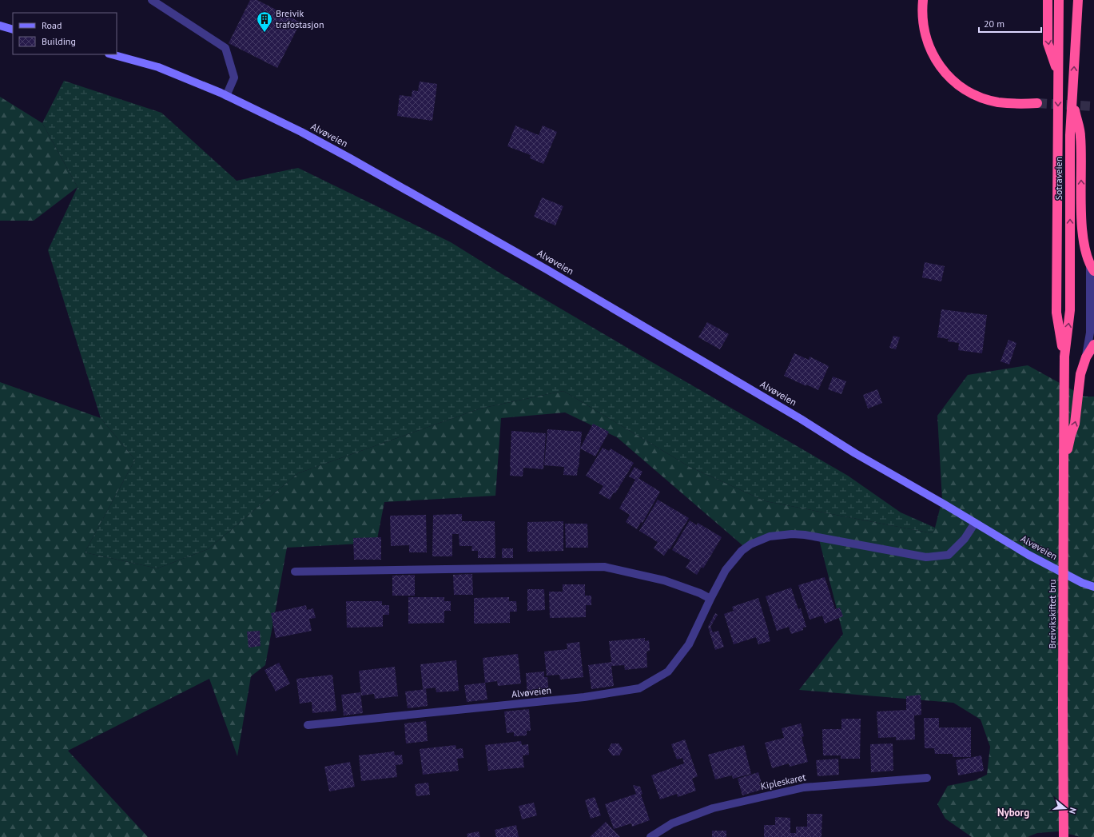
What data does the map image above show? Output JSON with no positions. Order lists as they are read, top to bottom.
{
  "streets": {
    "highway": ["Sotraveien", "Breivikskiftet bru"],
    "main road": ["Alvøveien"],
    "street": ["Kipleskaret"]
  },
  "crossings": [
    ["Sotraveien", "Breivikskiftet bru"]
  ],
  "districts": ["Nyborg"],
  "places": {
    "building": ["Breivik trafostasjon"]
  },
  "legend": ["Road", "Building"],
  "scale_bar": "20 m",
  "north": "right"
}
